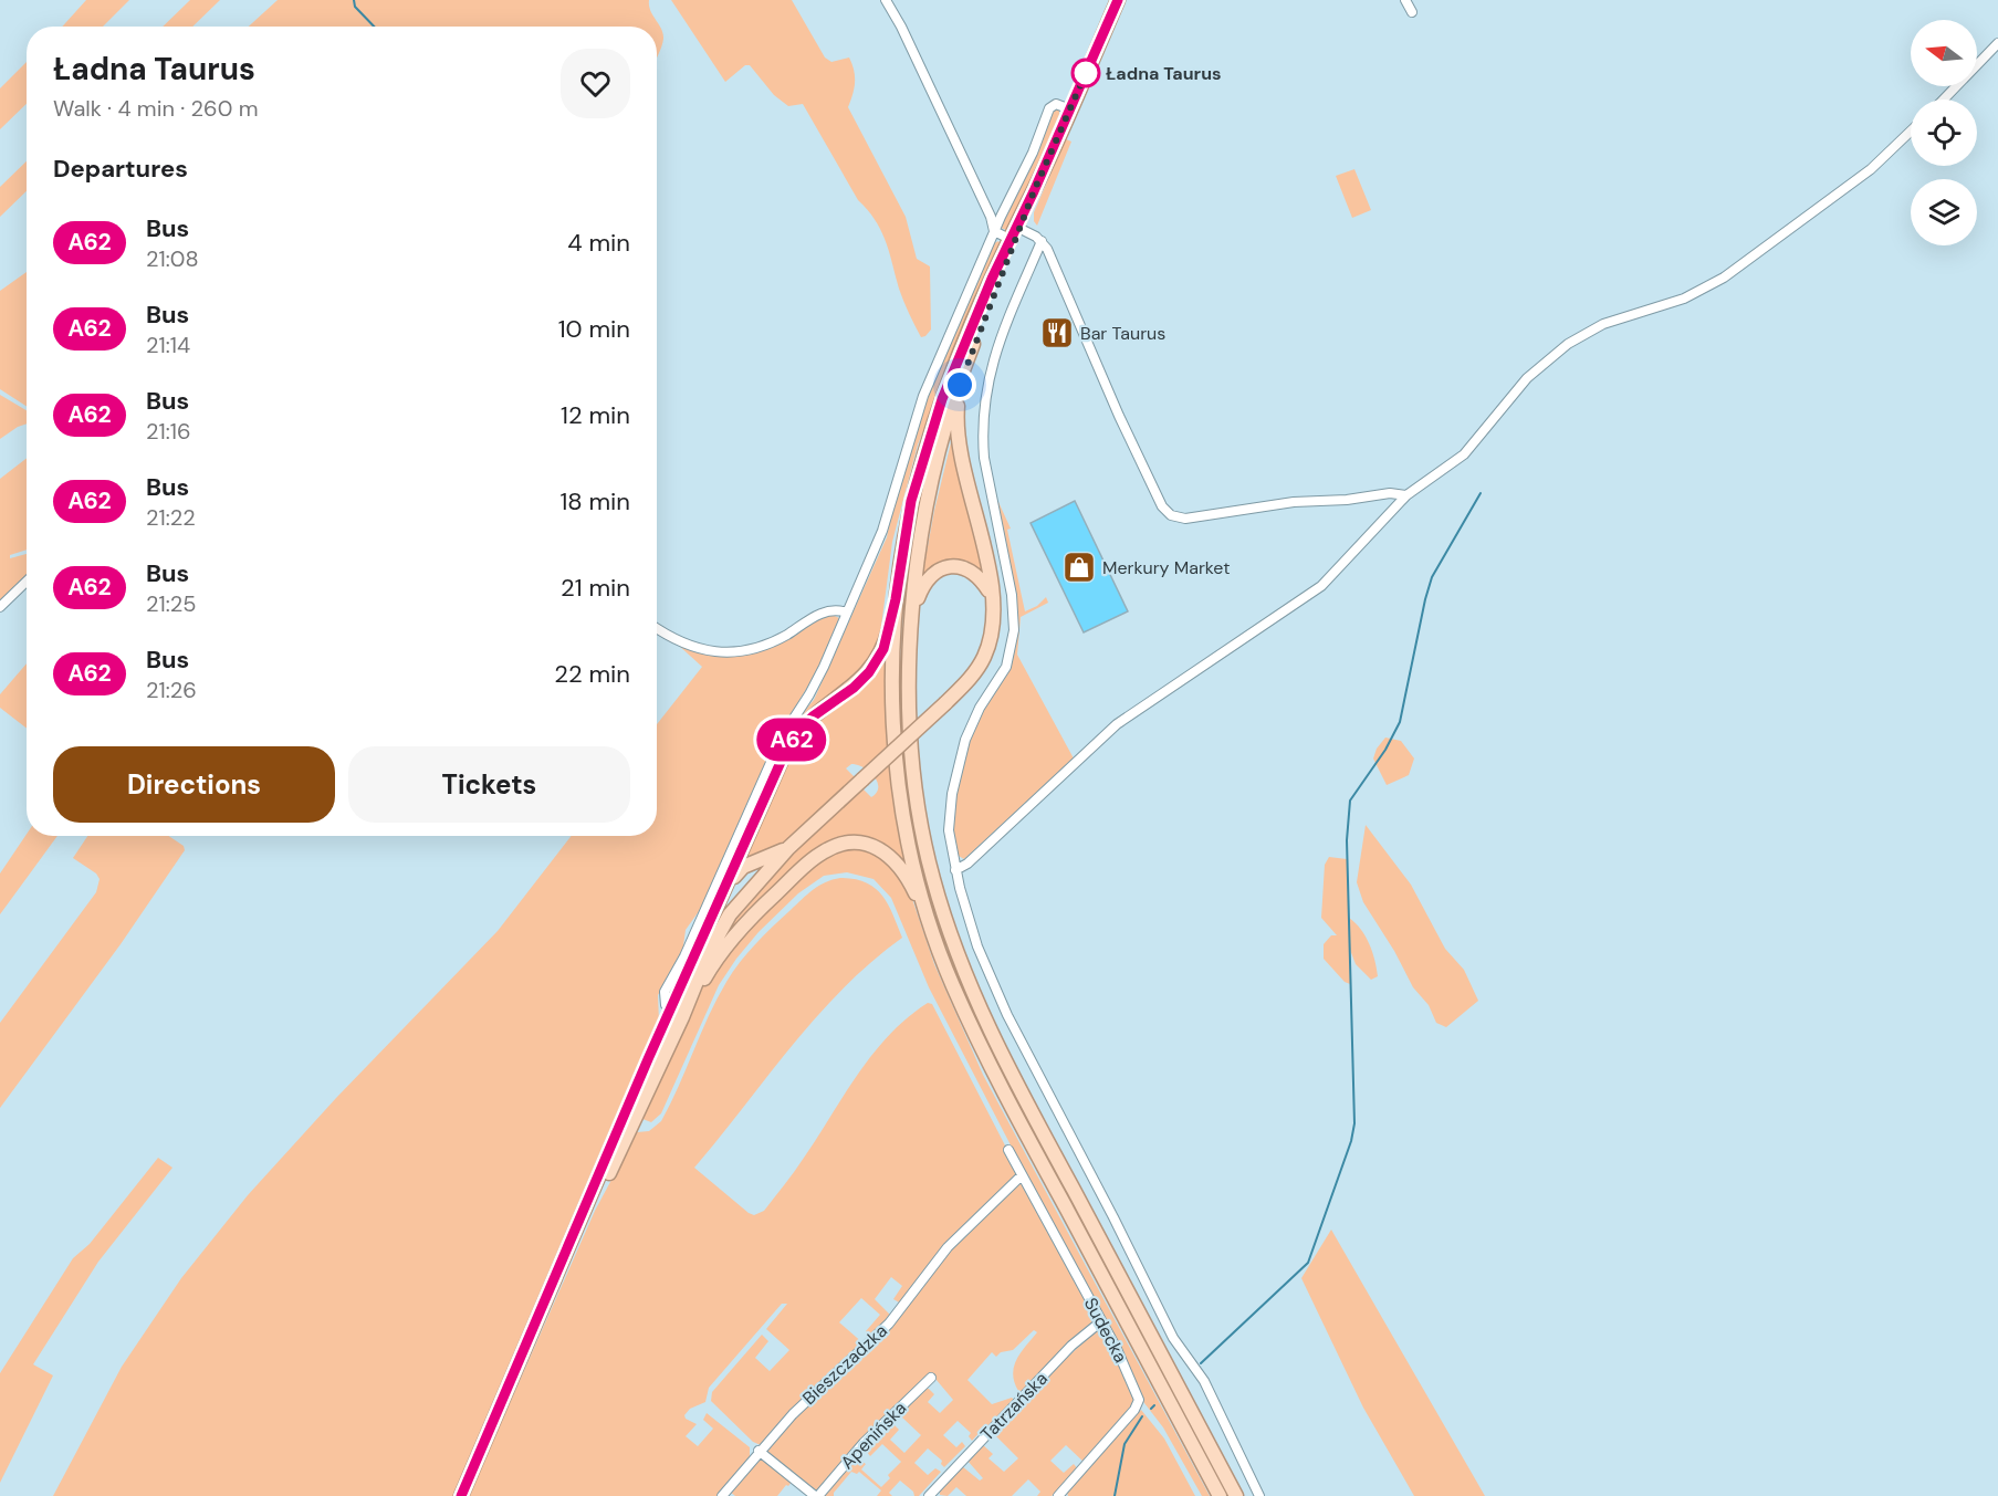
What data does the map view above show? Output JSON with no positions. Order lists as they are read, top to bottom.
{
  "streets": {
    "street": [
      "Sudecka",
      "Bieszczadzka",
      "Tatrzańska",
      "Apenińska"
    ]
  },
  "crossings": [
    ["Sudecka", "Bieszczadzka"],
    ["Sudecka", "Tatrzańska"]
  ],
  "places": {
    "other": ["Ładna Taurus"],
    "restaurant": ["Bar Taurus"],
    "shop": ["Merkury Market"]
  },
  "lines": ["bus line A62"],
  "north": "left",
  "page": {
    "on_map": "A62",
    "heading": [
      ["Ładna Taurus", "Walk · 4 min · 260 m"],
      "Departures"
    ],
    "list": [
      {
        "mark": "A62",
        "name": "Bus",
        "note": "21:08",
        "value": "4 min"
      },
      {
        "mark": "A62",
        "name": "Bus",
        "note": "21:14",
        "value": "10 min"
      },
      {
        "mark": "A62",
        "name": "Bus",
        "note": "21:16",
        "value": "12 min"
      },
      {
        "mark": "A62",
        "name": "Bus",
        "note": "21:22",
        "value": "18 min"
      },
      {
        "mark": "A62",
        "name": "Bus",
        "note": "21:25",
        "value": "21 min"
      },
      {
        "mark": "A62",
        "name": "Bus",
        "note": "21:26",
        "value": "22 min"
      }
    ],
    "buttons": ["Directions", "Tickets"]
  }
}
